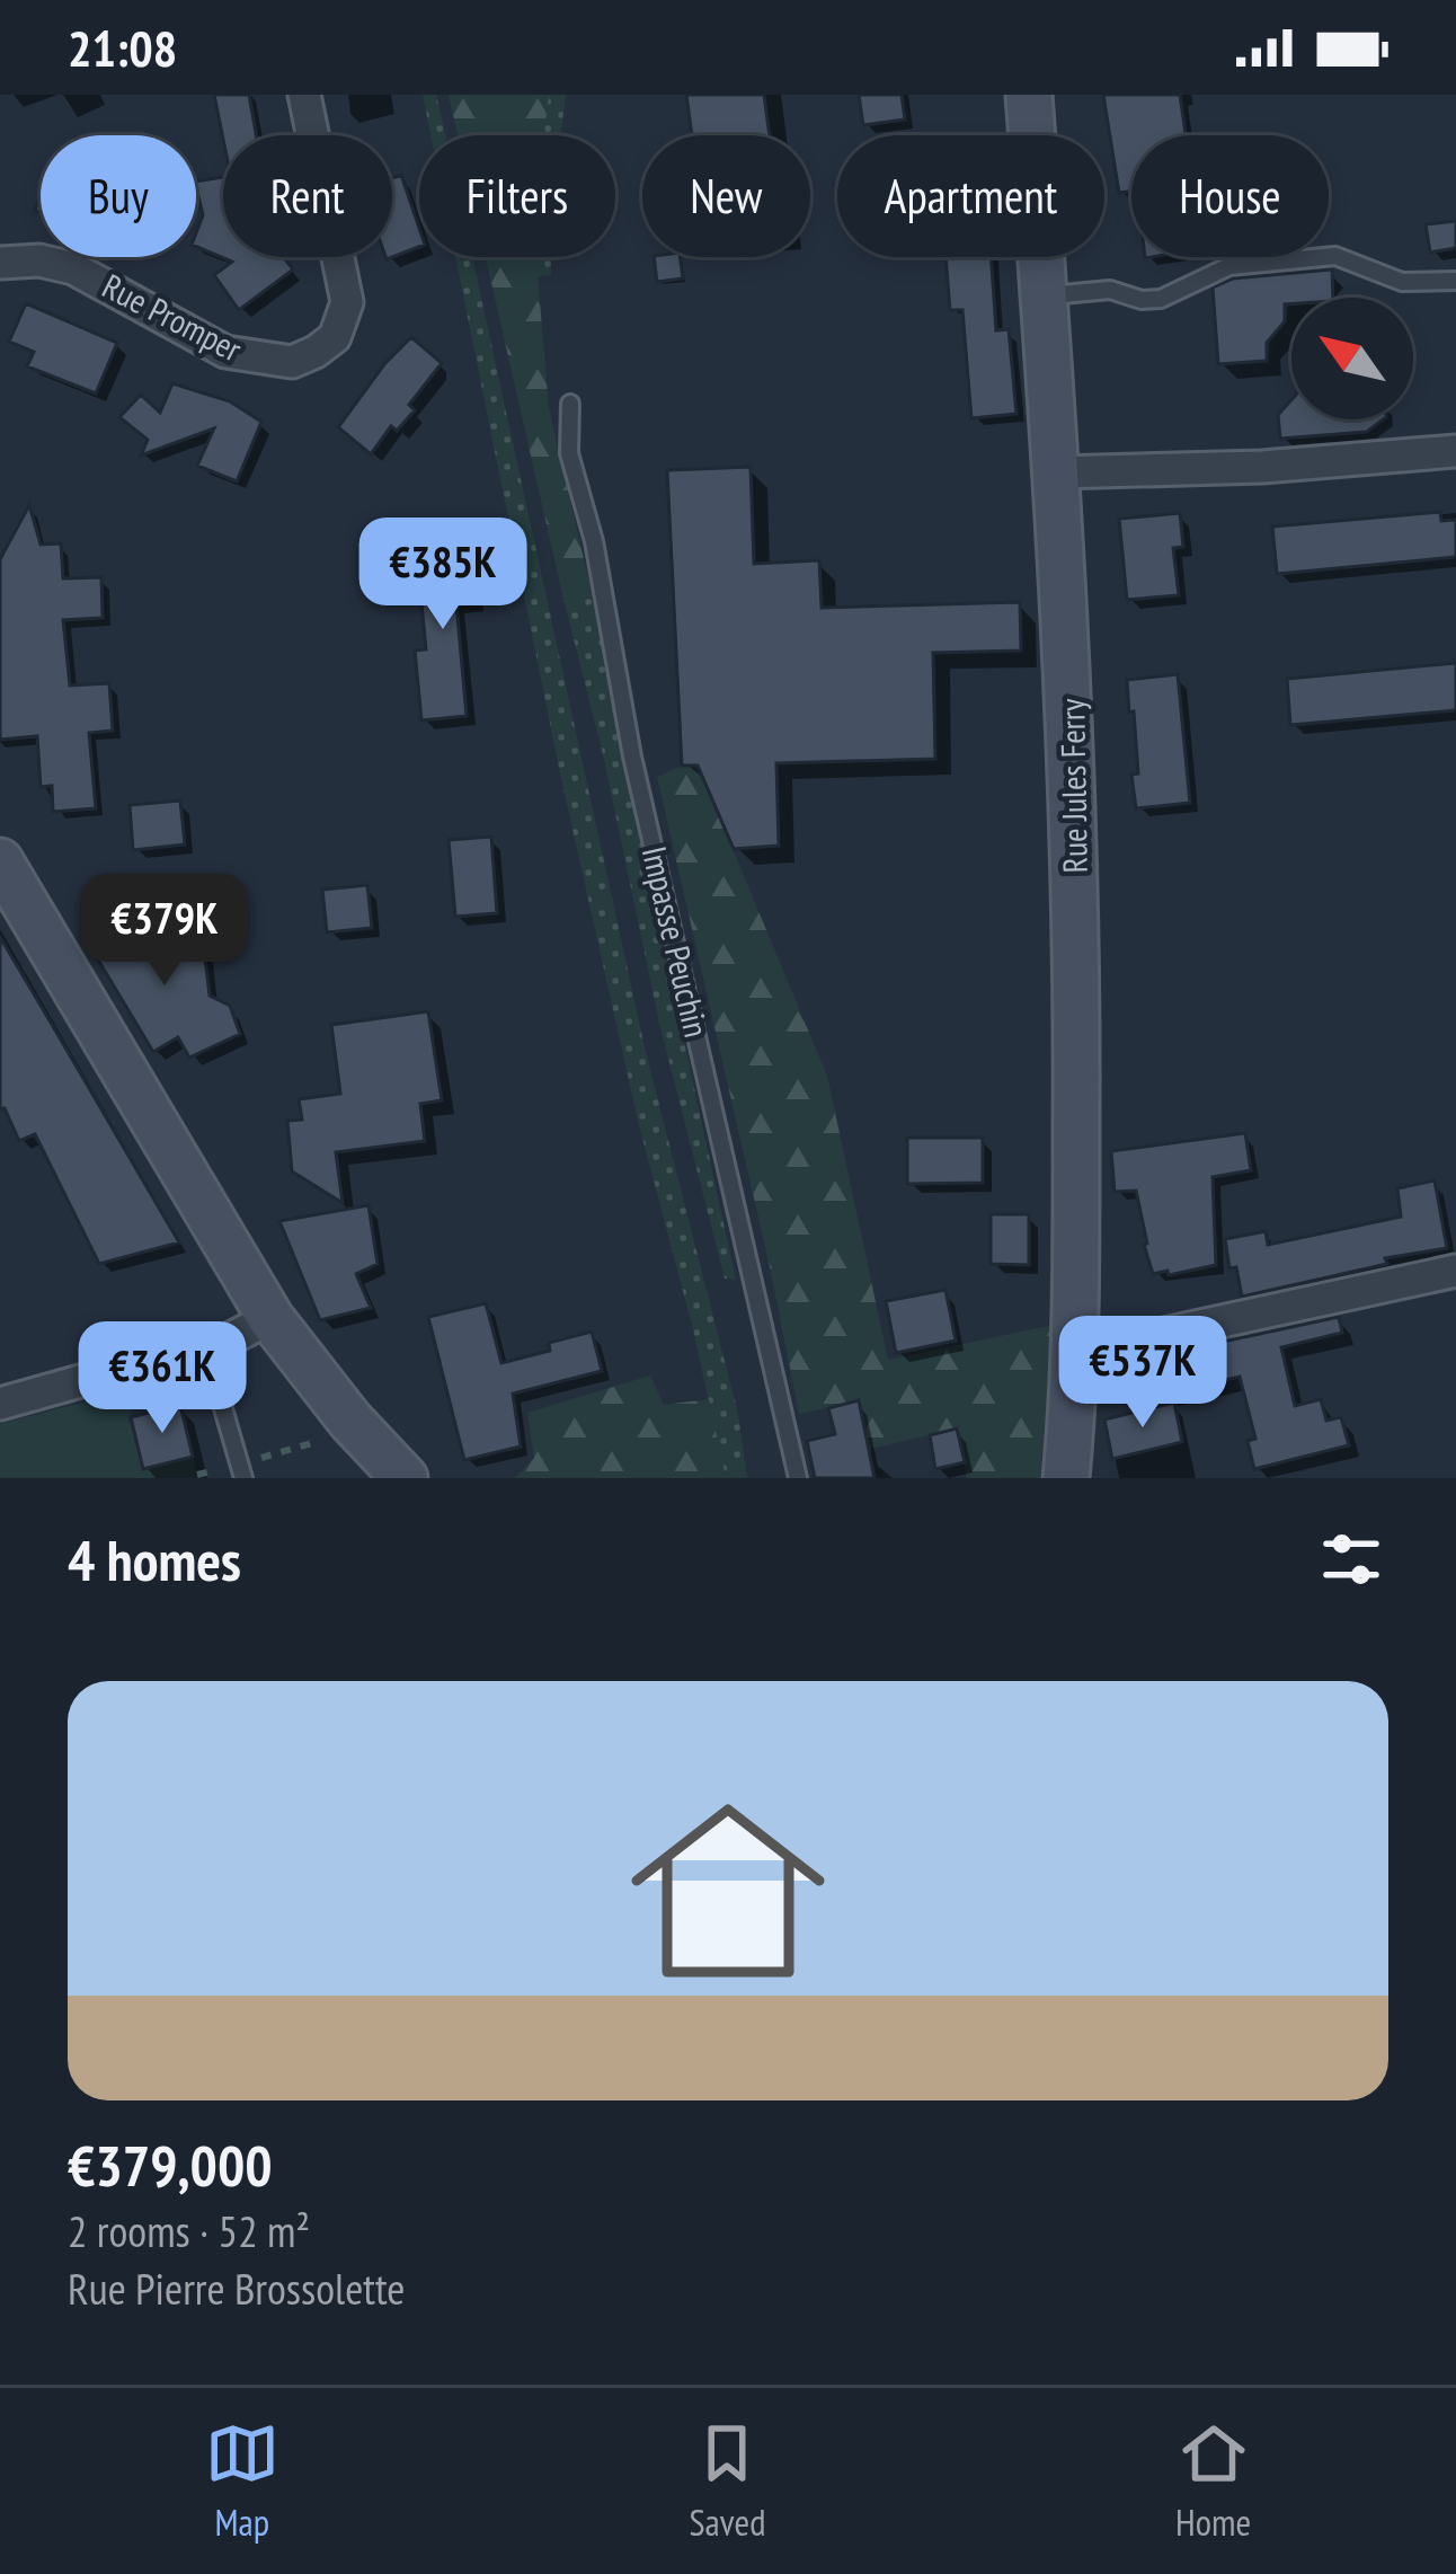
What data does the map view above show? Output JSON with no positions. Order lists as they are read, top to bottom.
{
  "streets": {
    "street": ["Rue Promper", "Rue Jules Ferry"],
    "lane": ["Impasse Peuchin"]
  },
  "north": "top left",
  "page": {
    "status": "21:08",
    "chip": [
      "Buy",
      "Rent",
      "Filters",
      "New",
      "Apartment",
      "House"
    ],
    "price": [
      "€385K",
      "€379K",
      "€537K",
      "€361K"
    ],
    "heading": "4 homes",
    "list": [
      {
        "name": "€379,000",
        "note": "2 rooms · 52 m² · Rue Pierre Brossolette"
      }
    ],
    "tabs": ["Map", "Saved", "Home"]
  }
}
